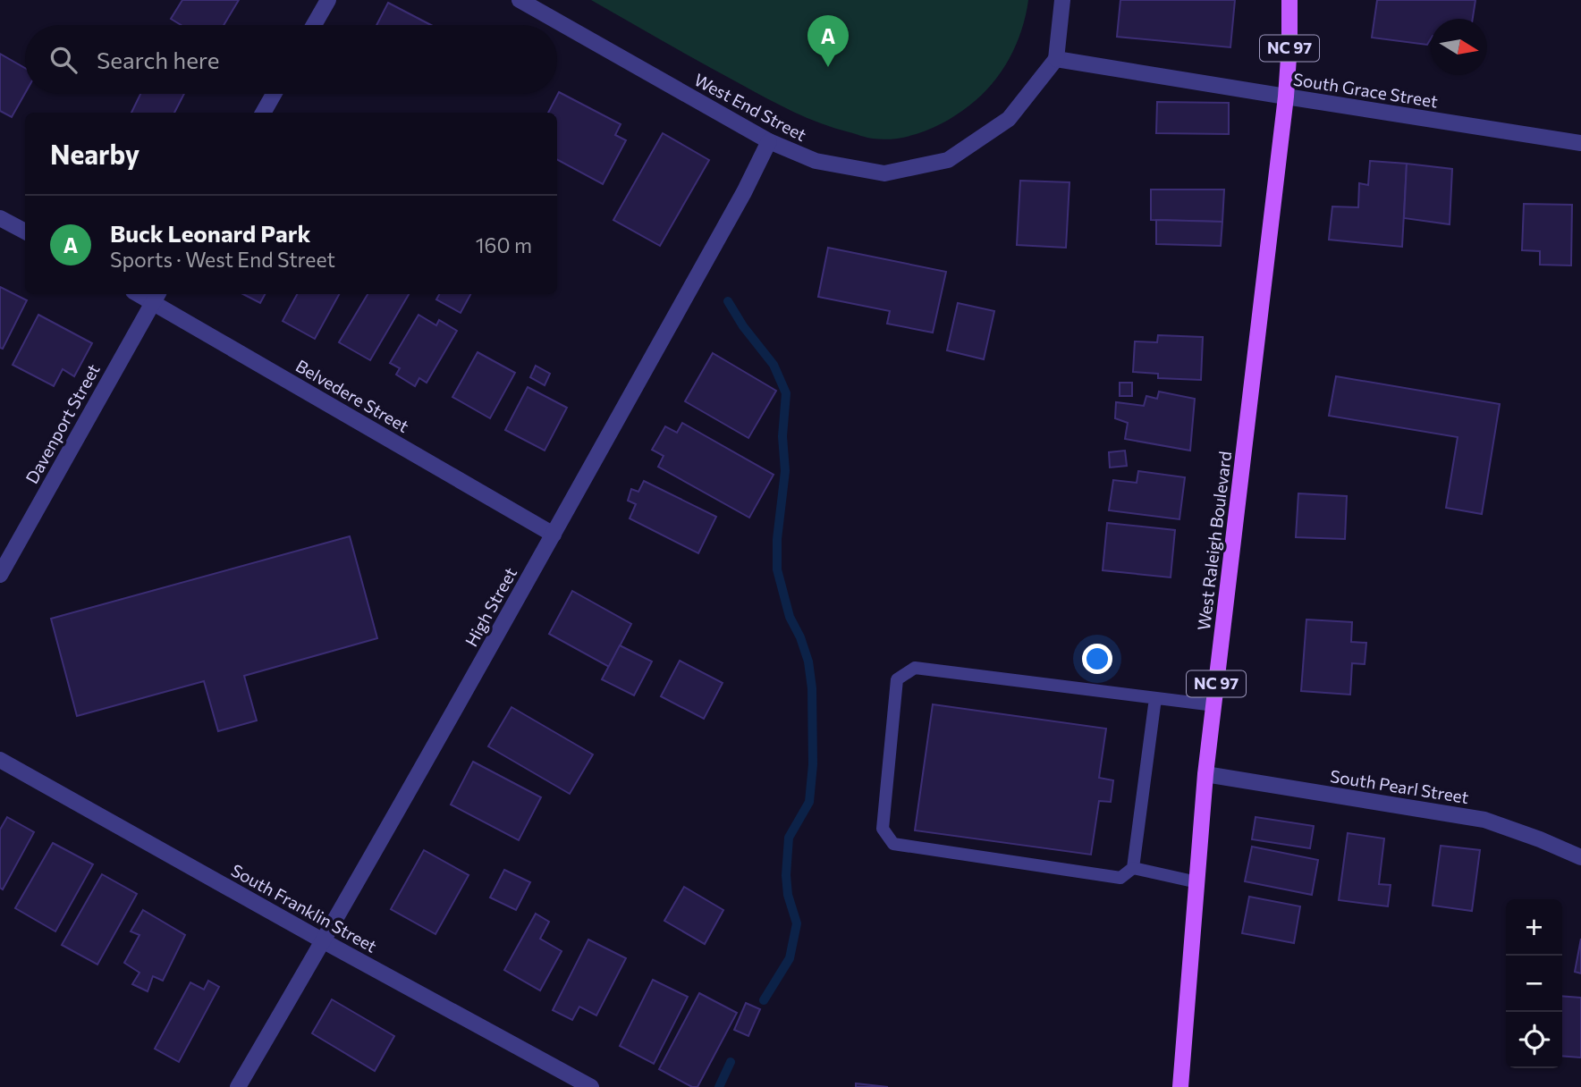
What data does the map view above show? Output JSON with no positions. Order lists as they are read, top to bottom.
{
  "streets": {
    "main road": ["NC 97", "West Raleigh Boulevard"],
    "street": [
      "South Grace Street",
      "West End Street",
      "Belvedere Street",
      "Davenport Street",
      "High Street",
      "South Pearl Street",
      "South Franklin Street"
    ]
  },
  "crossings": [
    ["South Grace Street", "West End Street"],
    ["South Grace Street", "West Raleigh Boulevard"],
    ["West End Street", "High Street"],
    ["Belvedere Street", "Davenport Street"],
    ["Belvedere Street", "High Street"],
    ["West Raleigh Boulevard", "South Pearl Street"],
    ["High Street", "South Franklin Street"]
  ],
  "north": "right",
  "page": {
    "pins": "A",
    "search": "Search here",
    "heading": "Nearby",
    "list": [
      {
        "mark": "A",
        "name": "Buck Leonard Park",
        "note": "Sports · West End Street",
        "value": "160 m"
      }
    ],
    "map_buttons": ["+", "−"]
  }
}
